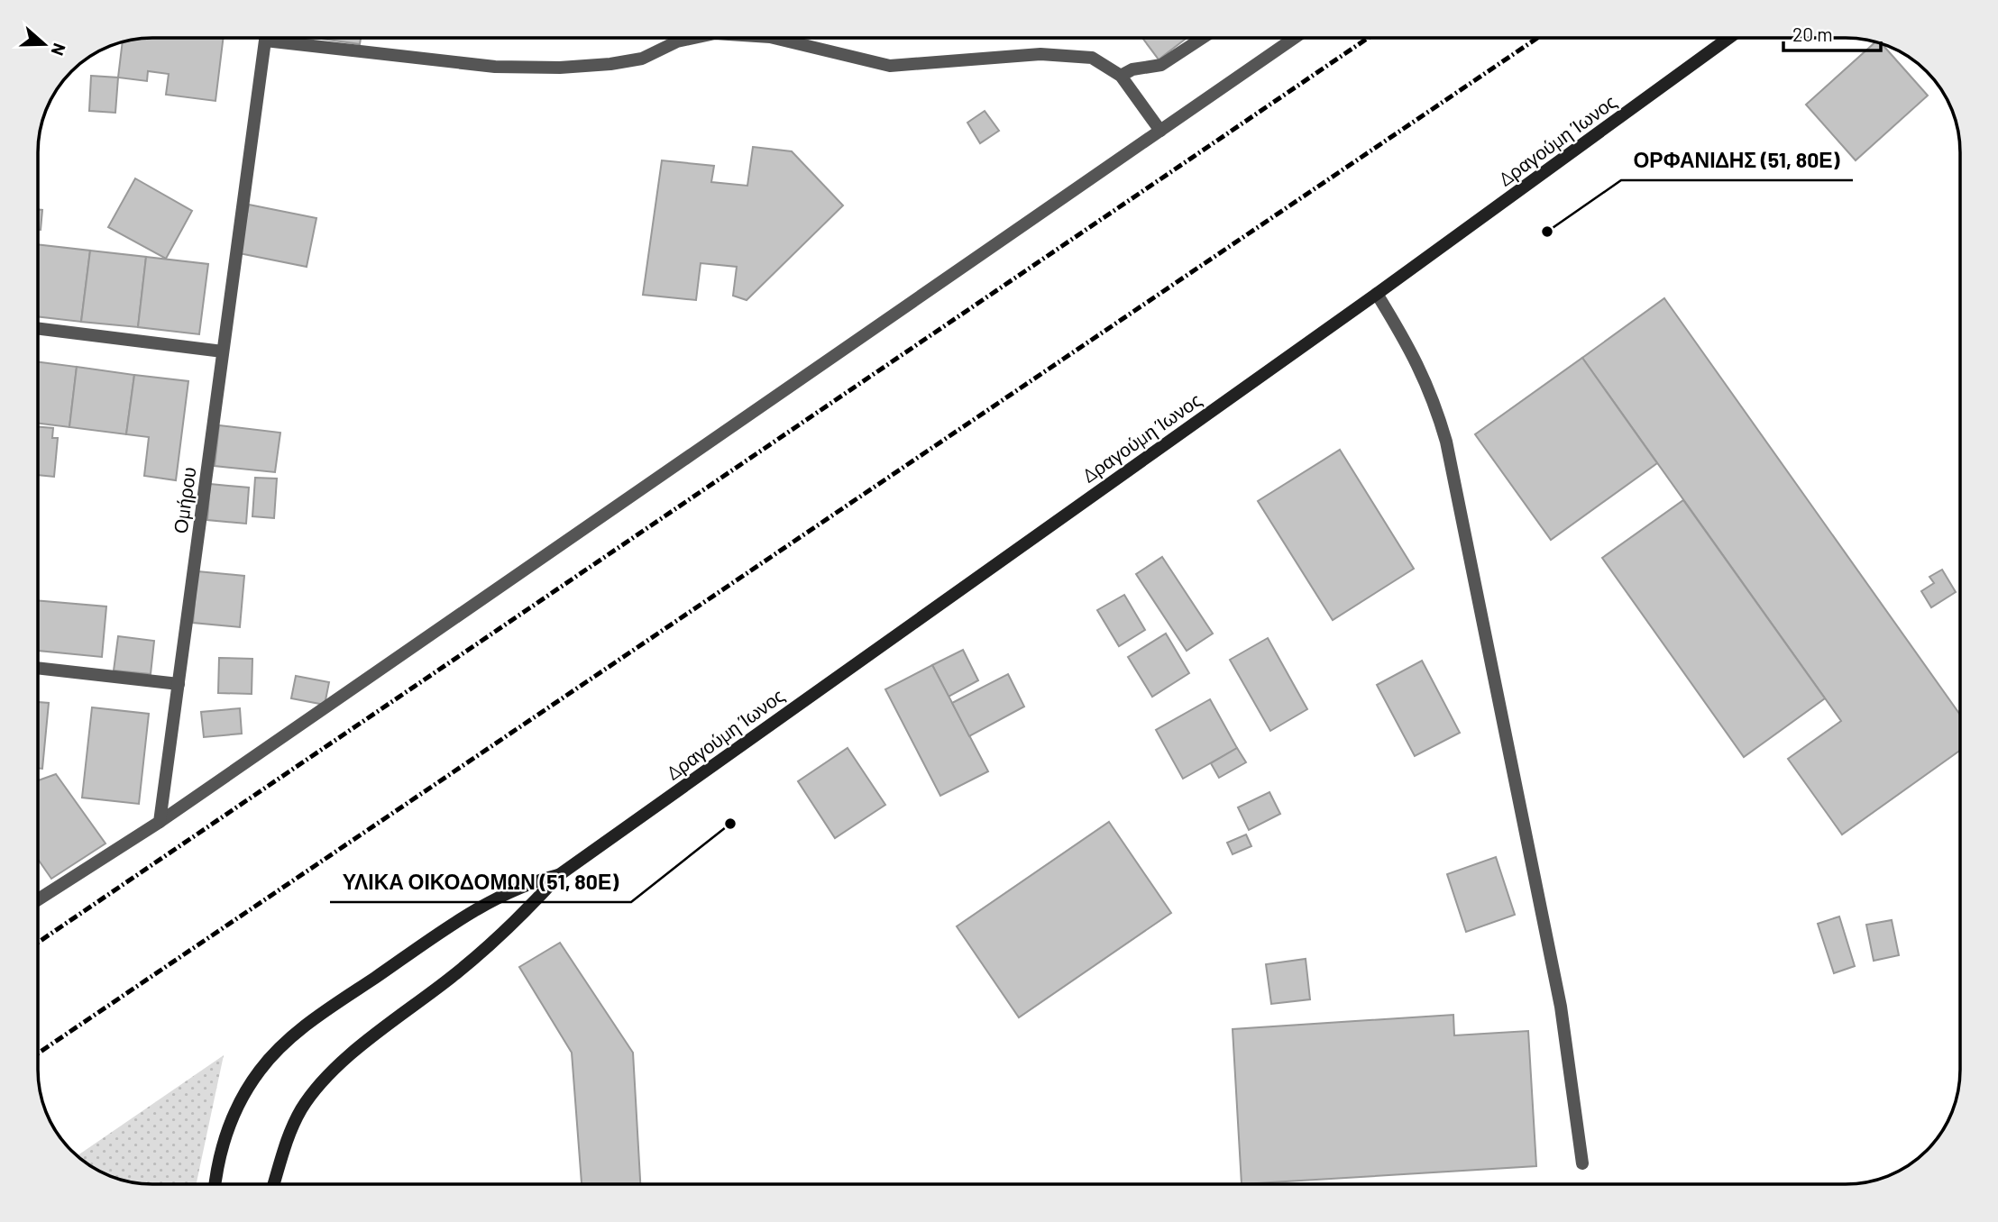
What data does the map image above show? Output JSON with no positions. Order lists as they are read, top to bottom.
{
  "streets": {
    "main road": ["Δραγούμη Ίωνος"],
    "street": ["Ομήρου"]
  },
  "places": ["ΟΡΦΑΝΙΔΗΣ (51, 80Ε)", "ΥΛΙΚΑ ΟΙΚΟΔΟΜΩΝ (51, 80Ε)"],
  "scale_bar": "20 m",
  "north": "right"
}
